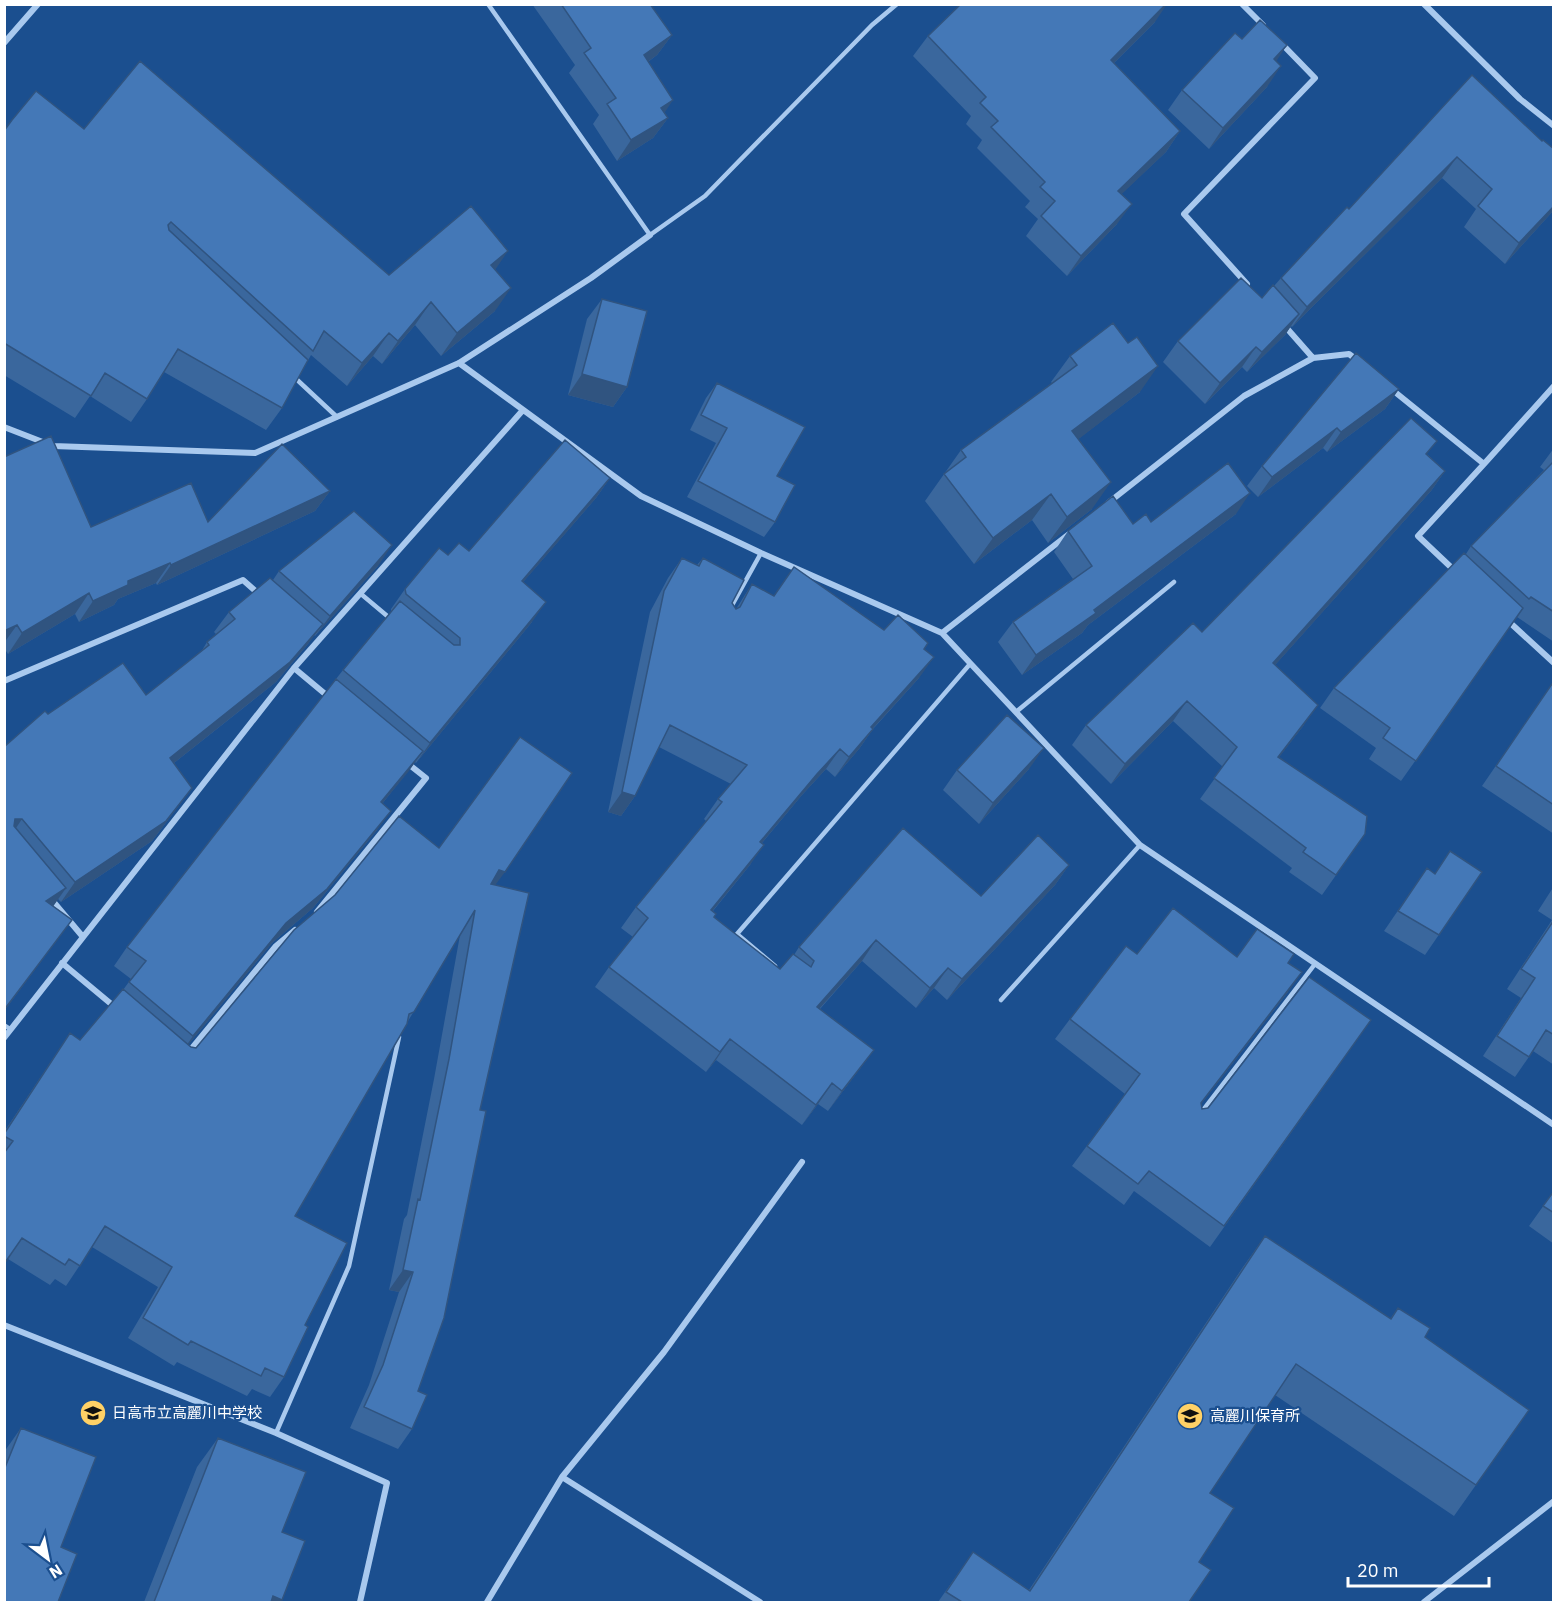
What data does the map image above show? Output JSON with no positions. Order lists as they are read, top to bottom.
{
  "places": {
    "school or university": ["日高市立高麗川中学校", "高麗川保育所"]
  },
  "scale_bar": "20 m",
  "north": "bottom right"
}
